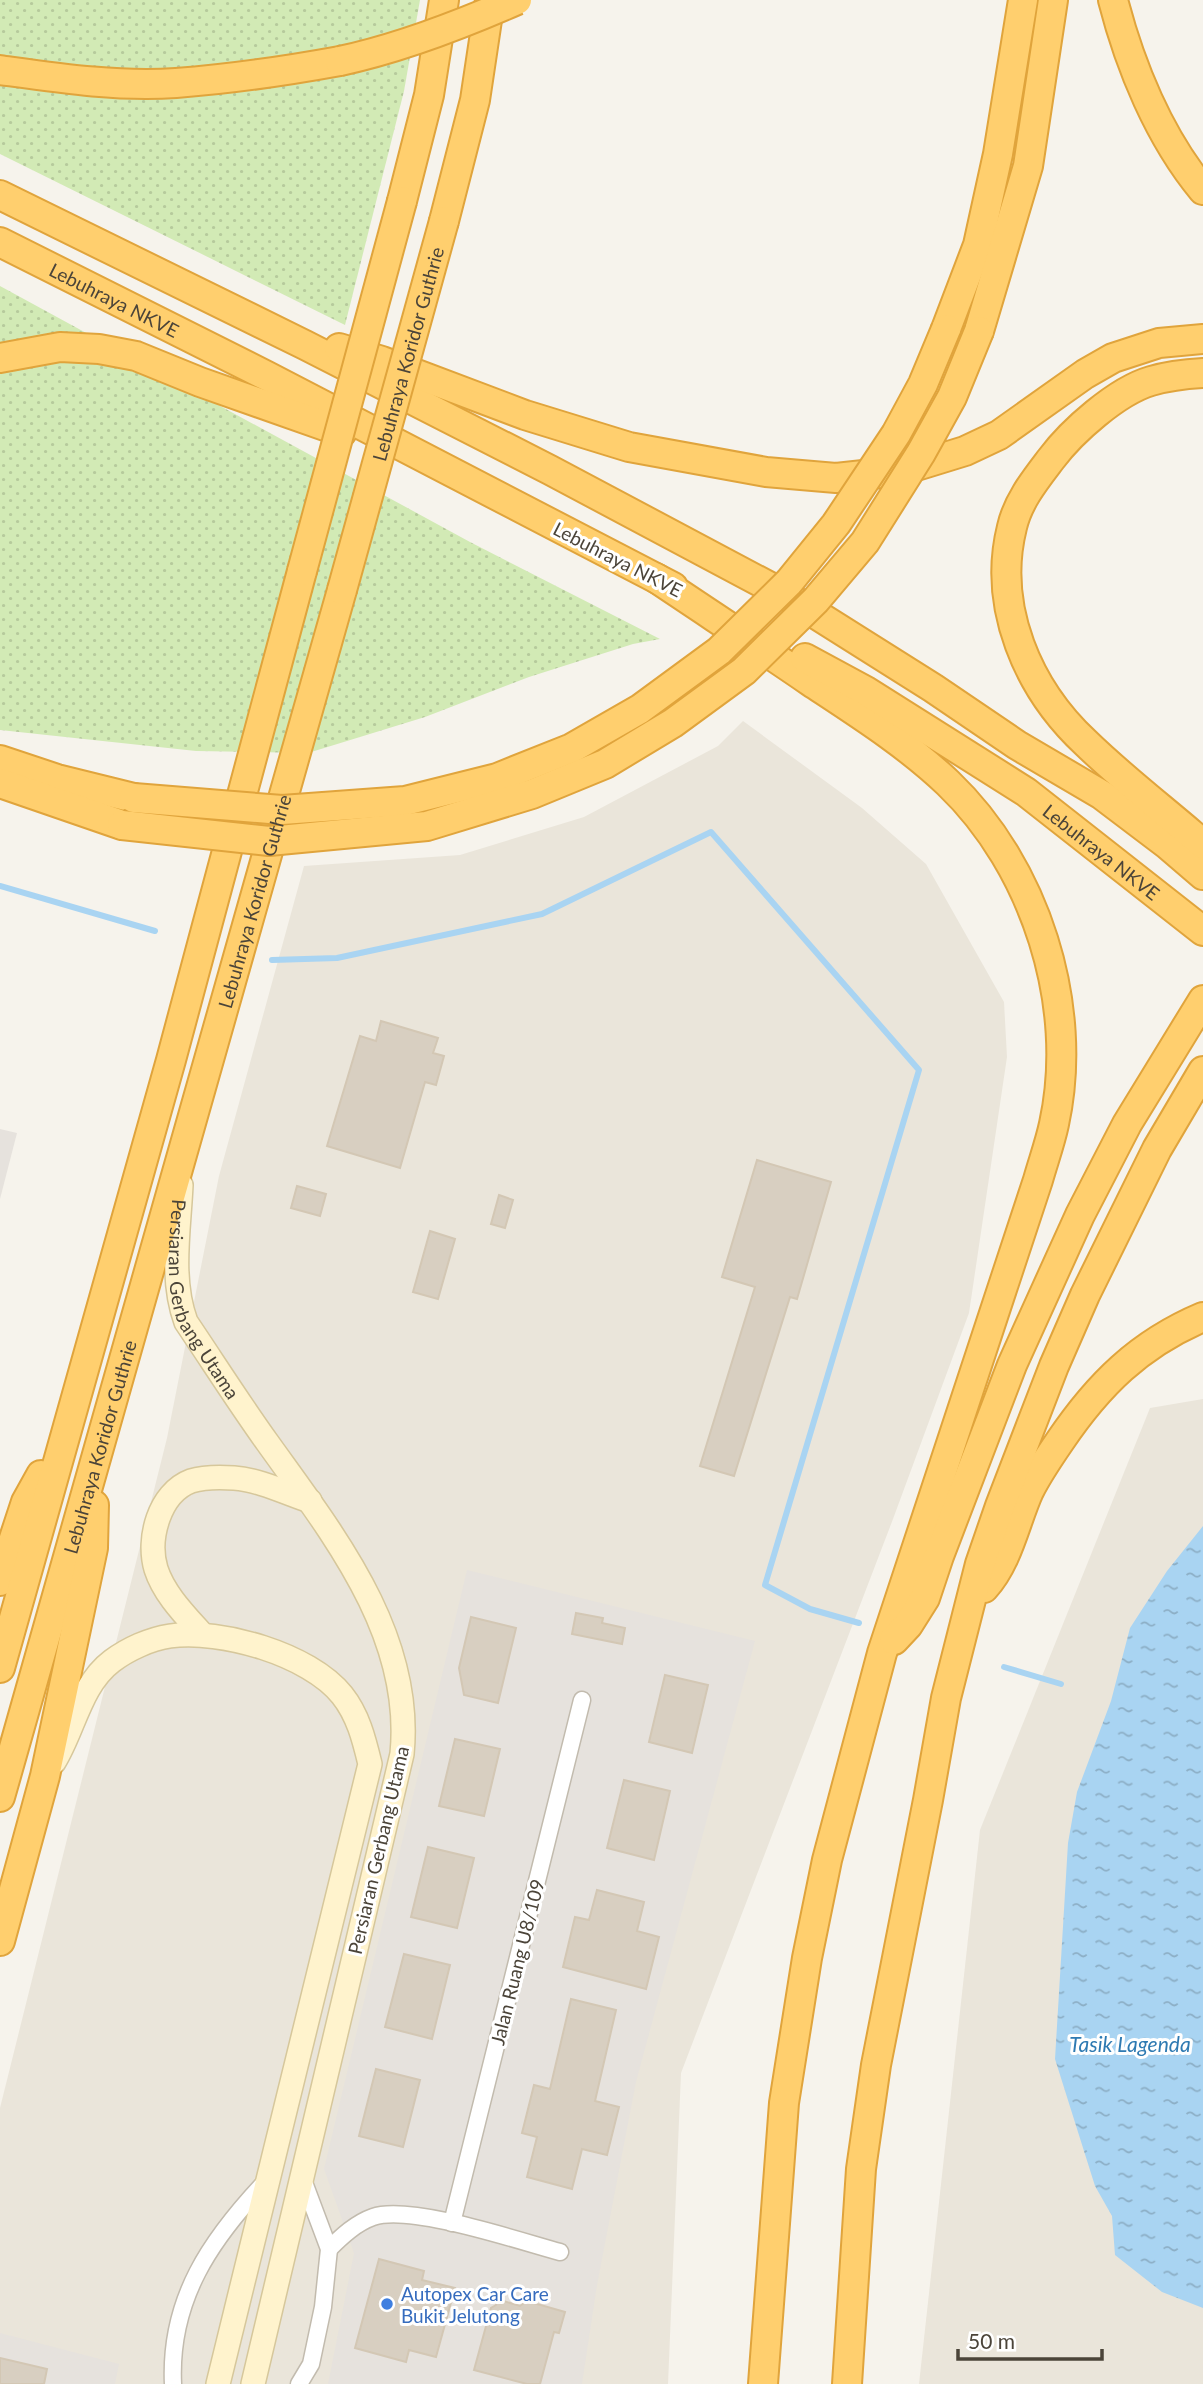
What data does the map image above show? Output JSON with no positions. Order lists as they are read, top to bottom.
{
  "streets": {
    "highway": ["Lebuhraya NKVE", "Lebuhraya Koridor Guthrie"],
    "main road": ["Persiaran Gerbang Utama"],
    "street": ["Jalan Ruang U8/109"]
  },
  "crossings": [
    ["Lebuhraya Koridor Guthrie", "Persiaran Gerbang Utama"]
  ],
  "water": ["Tasik Lagenda"],
  "places": ["Autopex Car Care Bukit Jelutong"],
  "scale_bar": "50 m"
}
